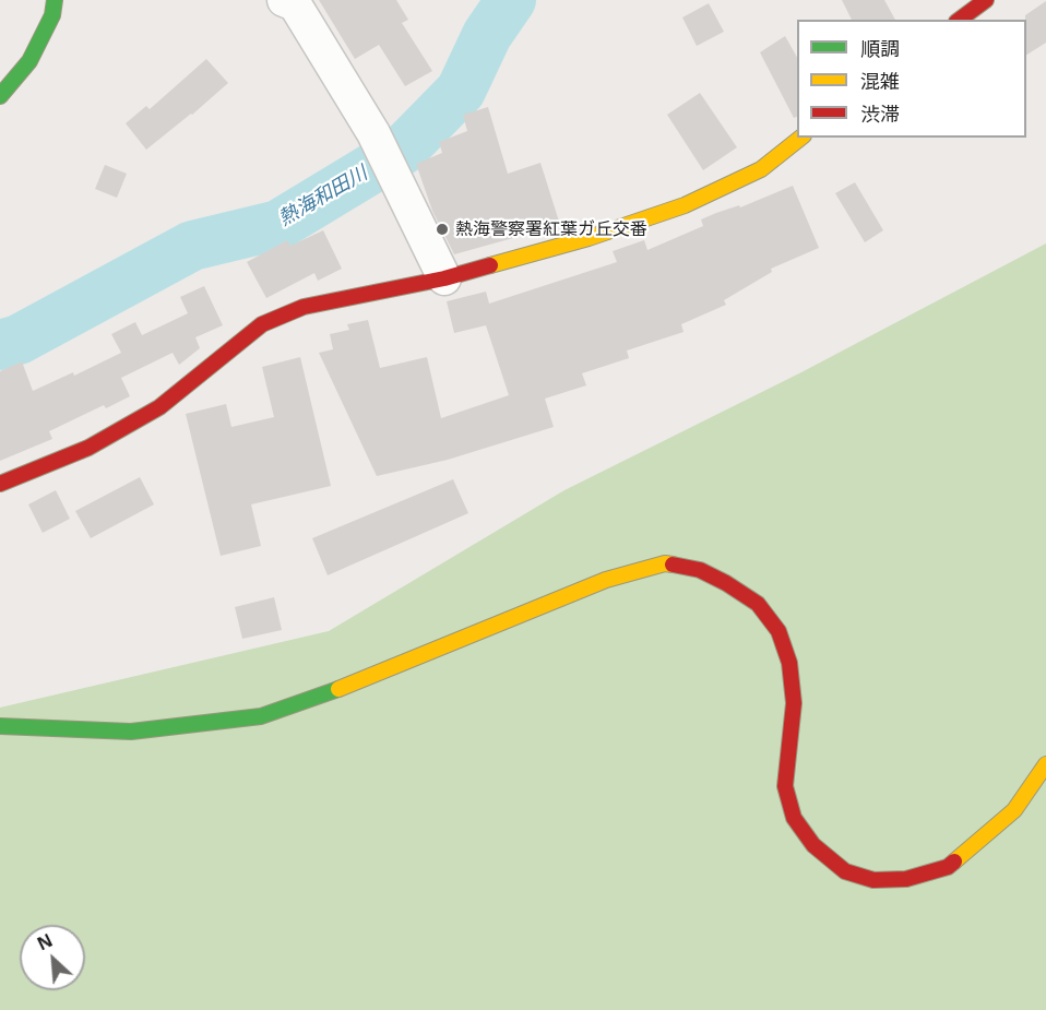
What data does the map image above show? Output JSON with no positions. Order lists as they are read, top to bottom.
{
  "water": ["熱海和田川"],
  "places": ["熱海警察署紅葉ガ丘交番"],
  "legend": ["順調", "混雑", "渋滞"],
  "north": "top left"
}
